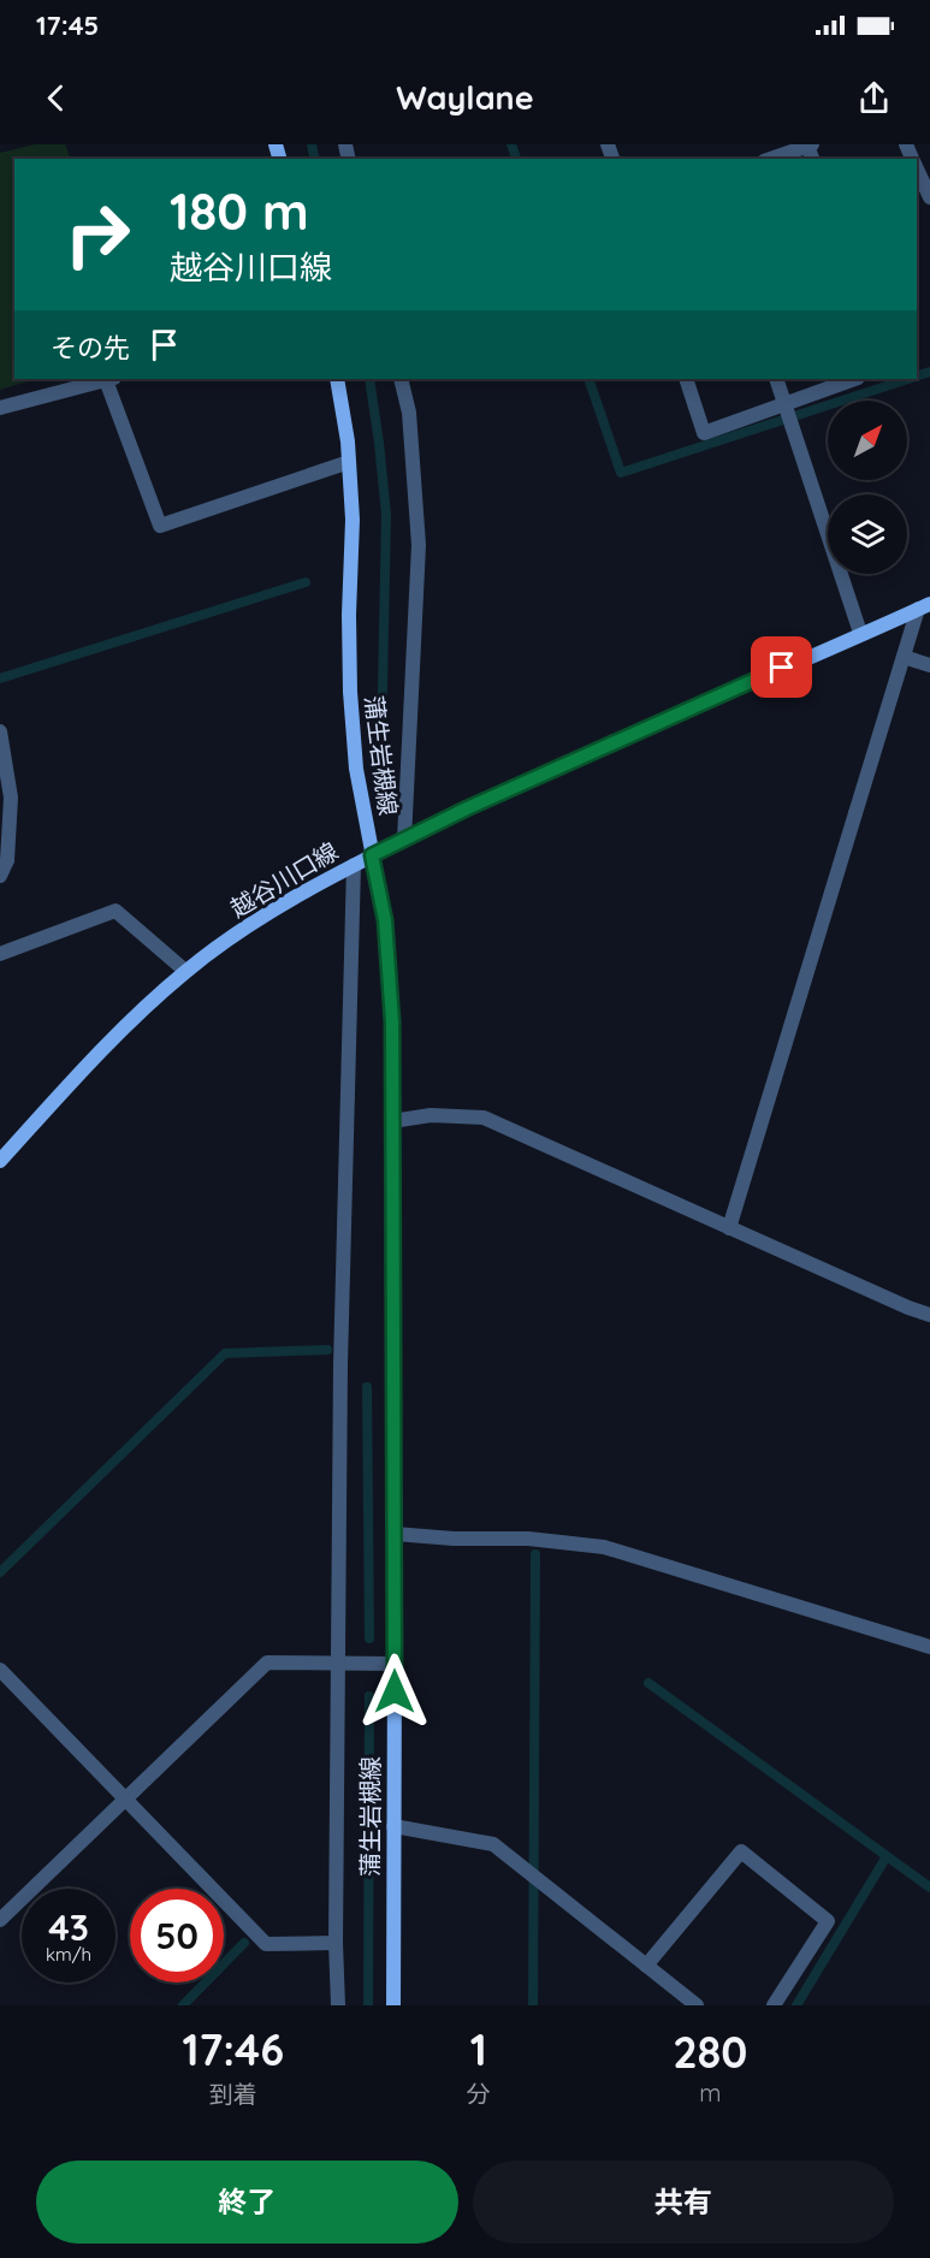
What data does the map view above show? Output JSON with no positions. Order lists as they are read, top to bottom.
{
  "streets": {
    "main road": ["蒲生岩槻線", "越谷川口線"]
  },
  "crossings": [
    ["蒲生岩槻線", "越谷川口線"]
  ],
  "north": "top right",
  "page": {
    "status": "17:45",
    "header": "Waylane",
    "turn": ["180 m", "越谷川口線"],
    "then": "その先",
    "speed": "43 km/h",
    "limit": "50",
    "eta": [
      "17:46",
      "到着",
      "1",
      "分",
      "280",
      "m"
    ],
    "buttons": ["終了", "共有"]
  }
}
